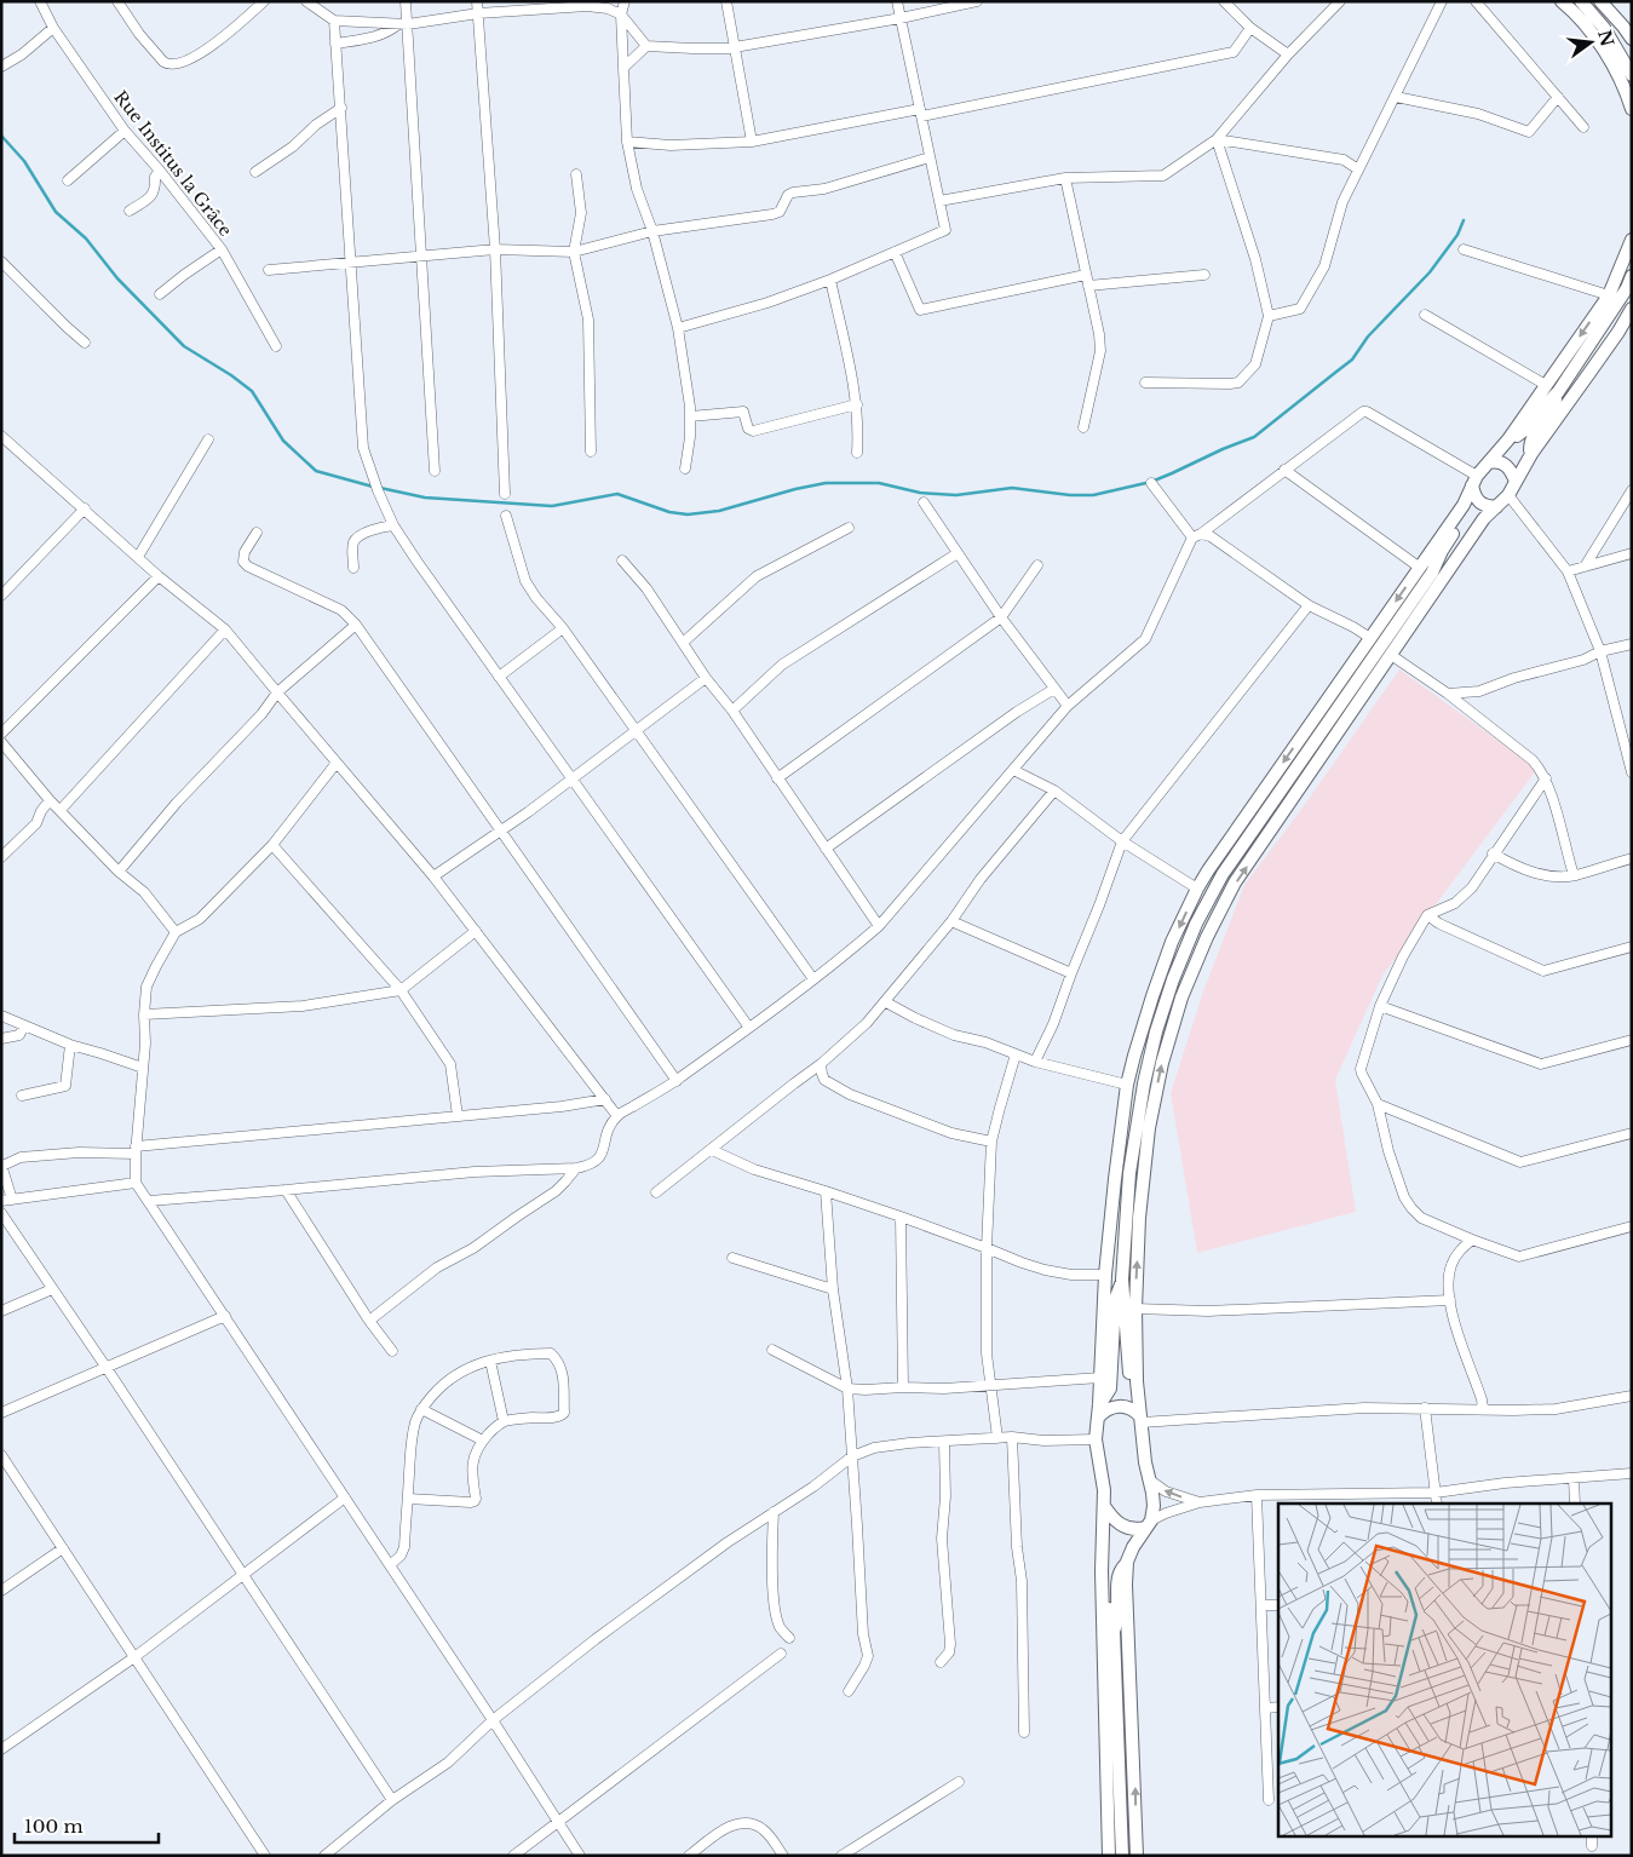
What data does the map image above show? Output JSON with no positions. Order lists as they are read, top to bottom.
{
  "streets": {
    "street": ["Rue Institus la Grâce"]
  },
  "scale_bar": "100 m",
  "north": "right"
}
